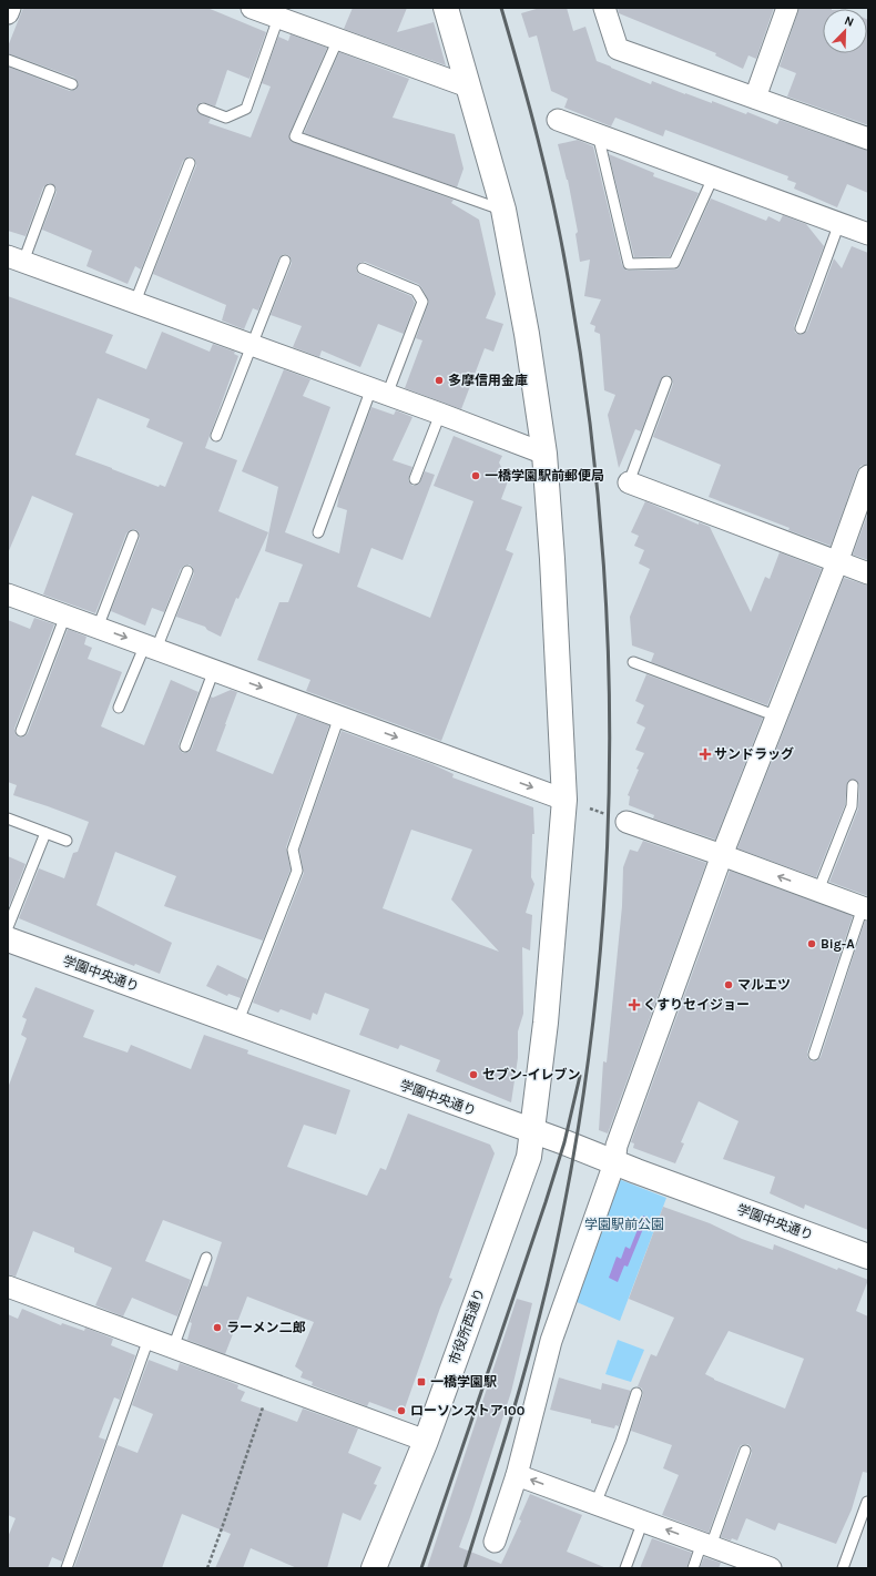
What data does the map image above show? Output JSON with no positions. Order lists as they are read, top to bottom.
{
  "streets": {
    "street": ["学園中央通り", "市役所西通り"]
  },
  "crossings": [
    ["学園中央通り", "市役所西通り"]
  ],
  "parks": ["学園駅前公園"],
  "places": {
    "other": [
      "多摩信用金庫",
      "一橋学園駅前郵便局",
      "Big-A",
      "マルエツ",
      "セブン-イレブン",
      "ラーメン二郎",
      "ローソンストア100"
    ],
    "health": ["サンドラッグ", "くすりセイジョー"],
    "transit": ["一橋学園駅"]
  },
  "north": "top right"
}
